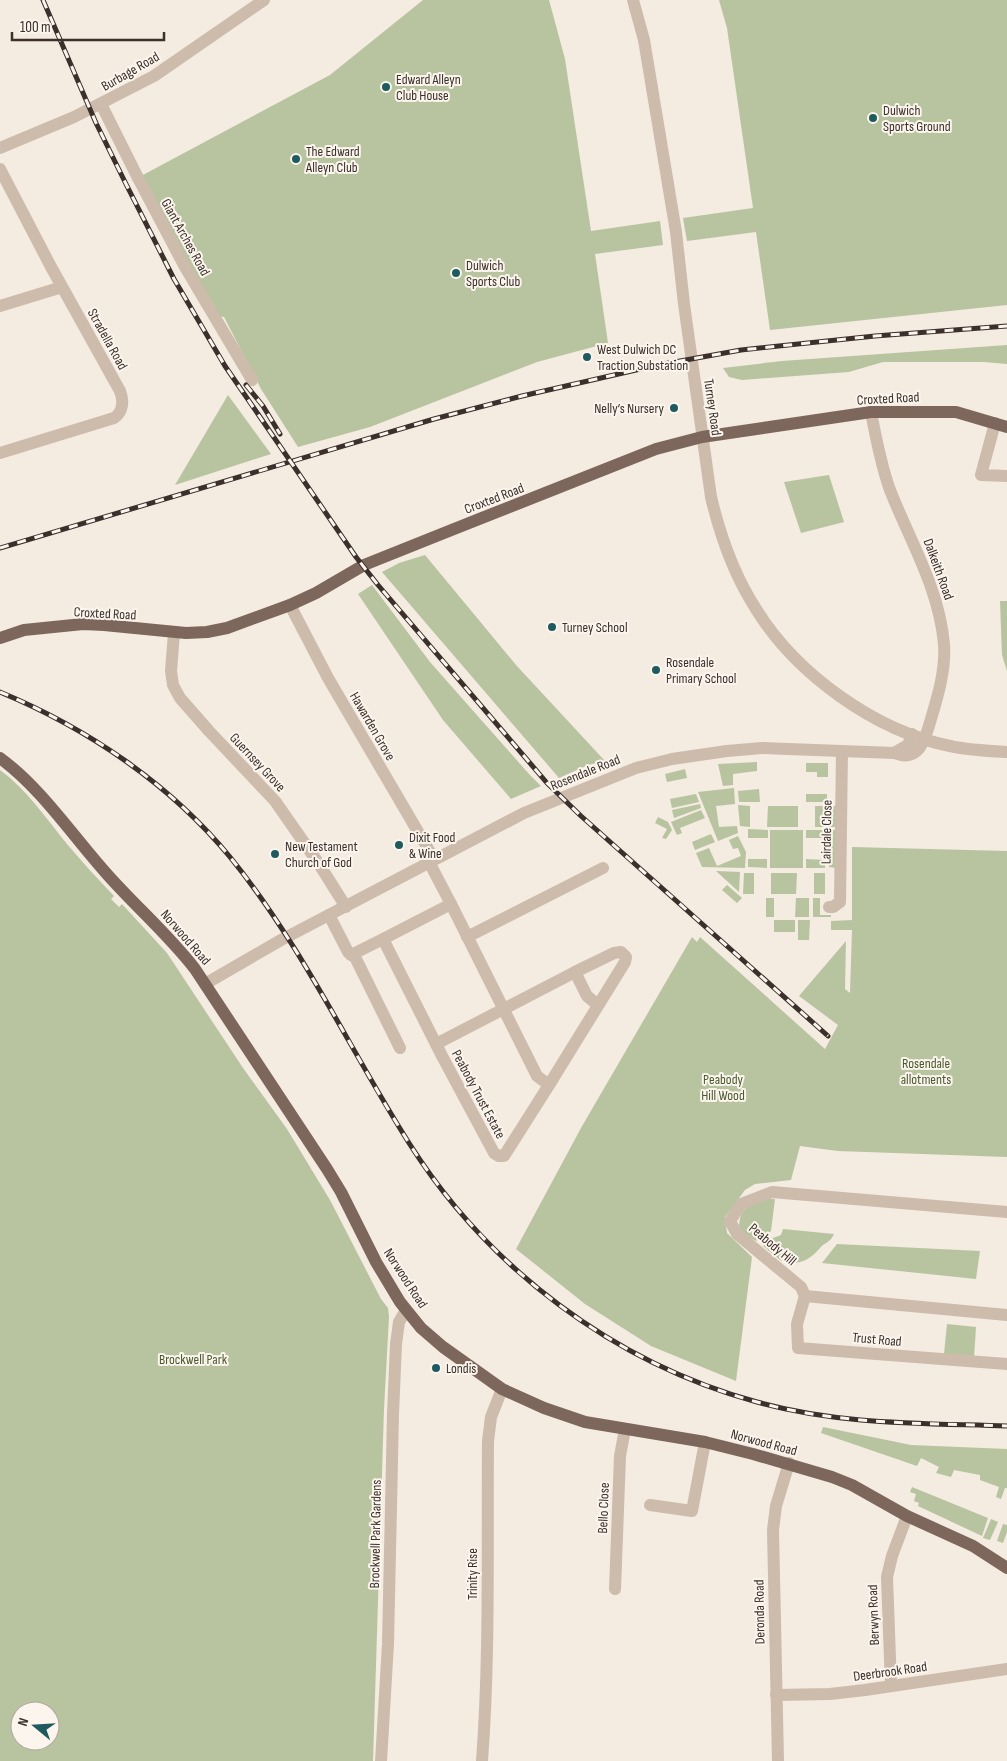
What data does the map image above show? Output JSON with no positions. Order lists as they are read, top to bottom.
{
  "streets": {
    "main road": ["Croxted Road", "Norwood Road"],
    "street": [
      "Burbage Road",
      "Giant Arches Road",
      "Stradella Road",
      "Turney Road",
      "Dalkeith Road",
      "Hawarden Grove",
      "Guernsey Grove",
      "Rosendale Road",
      "Lairdale Close",
      "Peabody Trust Estate",
      "Peabody Hill",
      "Trust Road",
      "Bello Close",
      "Brockwell Park Gardens",
      "Trinity Rise",
      "Deronda Road",
      "Berwyn Road",
      "Deerbrook Road"
    ]
  },
  "crossings": [
    ["Burbage Road", "Giant Arches Road"],
    ["Croxted Road", "Turney Road"],
    ["Croxted Road", "Dalkeith Road"],
    ["Croxted Road", "Hawarden Grove"],
    ["Croxted Road", "Guernsey Grove"],
    ["Dalkeith Road", "Rosendale Road"],
    ["Hawarden Grove", "Rosendale Road"],
    ["Guernsey Grove", "Rosendale Road"],
    ["Rosendale Road", "Lairdale Close"],
    ["Rosendale Road", "Norwood Road"],
    ["Norwood Road", "Bello Close"],
    ["Norwood Road", "Brockwell Park Gardens"],
    ["Norwood Road", "Trinity Rise"],
    ["Norwood Road", "Deronda Road"],
    ["Norwood Road", "Berwyn Road"],
    ["Peabody Hill", "Trust Road"],
    ["Deronda Road", "Deerbrook Road"],
    ["Berwyn Road", "Deerbrook Road"]
  ],
  "parks": ["Rosendale allotments", "Peabody Hill Wood", "Brockwell Park"],
  "places": [
    "Edward Alleyn Club House",
    "Dulwich Sports Ground",
    "The Edward Alleyn Club",
    "Dulwich Sports Club",
    "West Dulwich DC Traction Substation",
    "Nelly’s Nursery",
    "Turney School",
    "Rosendale Primary School",
    "Dixit Food & Wine",
    "New Testament Church of God",
    "Londis"
  ],
  "scale_bar": "100 m",
  "north": "left"
}
